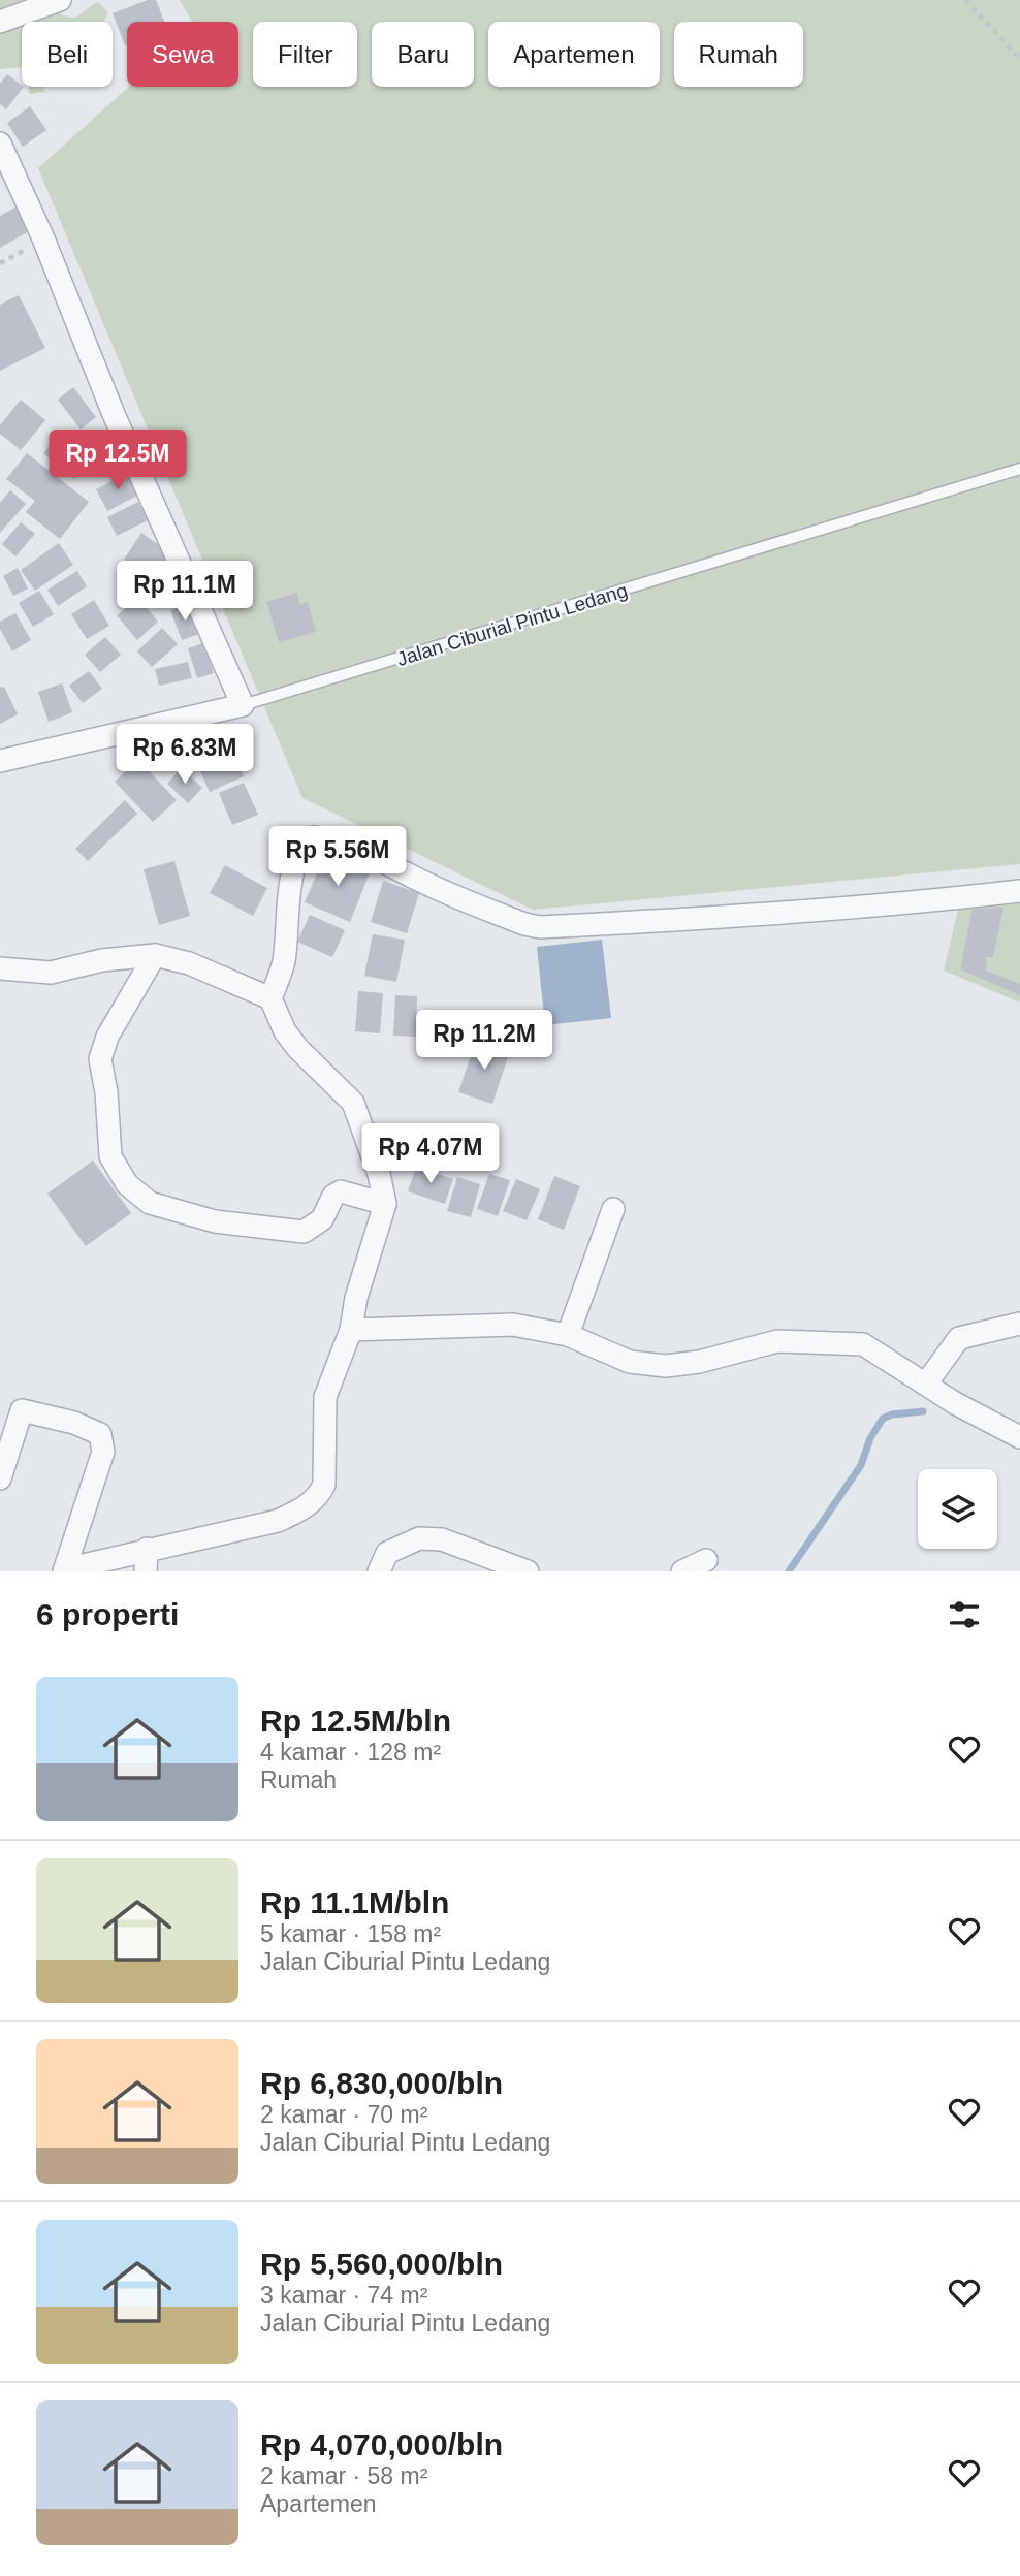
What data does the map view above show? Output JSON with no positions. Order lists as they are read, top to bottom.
{
  "streets": {
    "street": ["Jalan Ciburial Pintu Ledang"]
  },
  "page": {
    "chip": [
      "Beli",
      "Sewa",
      "Filter",
      "Baru",
      "Apartemen",
      "Rumah"
    ],
    "price": [
      "Rp 12.5M",
      "Rp 11.1M",
      "Rp 6.83M",
      "Rp 5.56M",
      "Rp 11.2M",
      "Rp 4.07M"
    ],
    "heading": "6 properti",
    "list": [
      {
        "name": "Rp 12.5M/bln",
        "note": "4 kamar · 128 m² · Rumah"
      },
      {
        "name": "Rp 11.1M/bln",
        "note": "5 kamar · 158 m² · Jalan Ciburial Pintu Ledang"
      },
      {
        "name": "Rp 6,830,000/bln",
        "note": "2 kamar · 70 m² · Jalan Ciburial Pintu Ledang"
      },
      {
        "name": "Rp 5,560,000/bln",
        "note": "3 kamar · 74 m² · Jalan Ciburial Pintu Ledang"
      },
      {
        "name": "Rp 4,070,000/bln",
        "note": "2 kamar · 58 m² · Apartemen"
      }
    ]
  }
}
